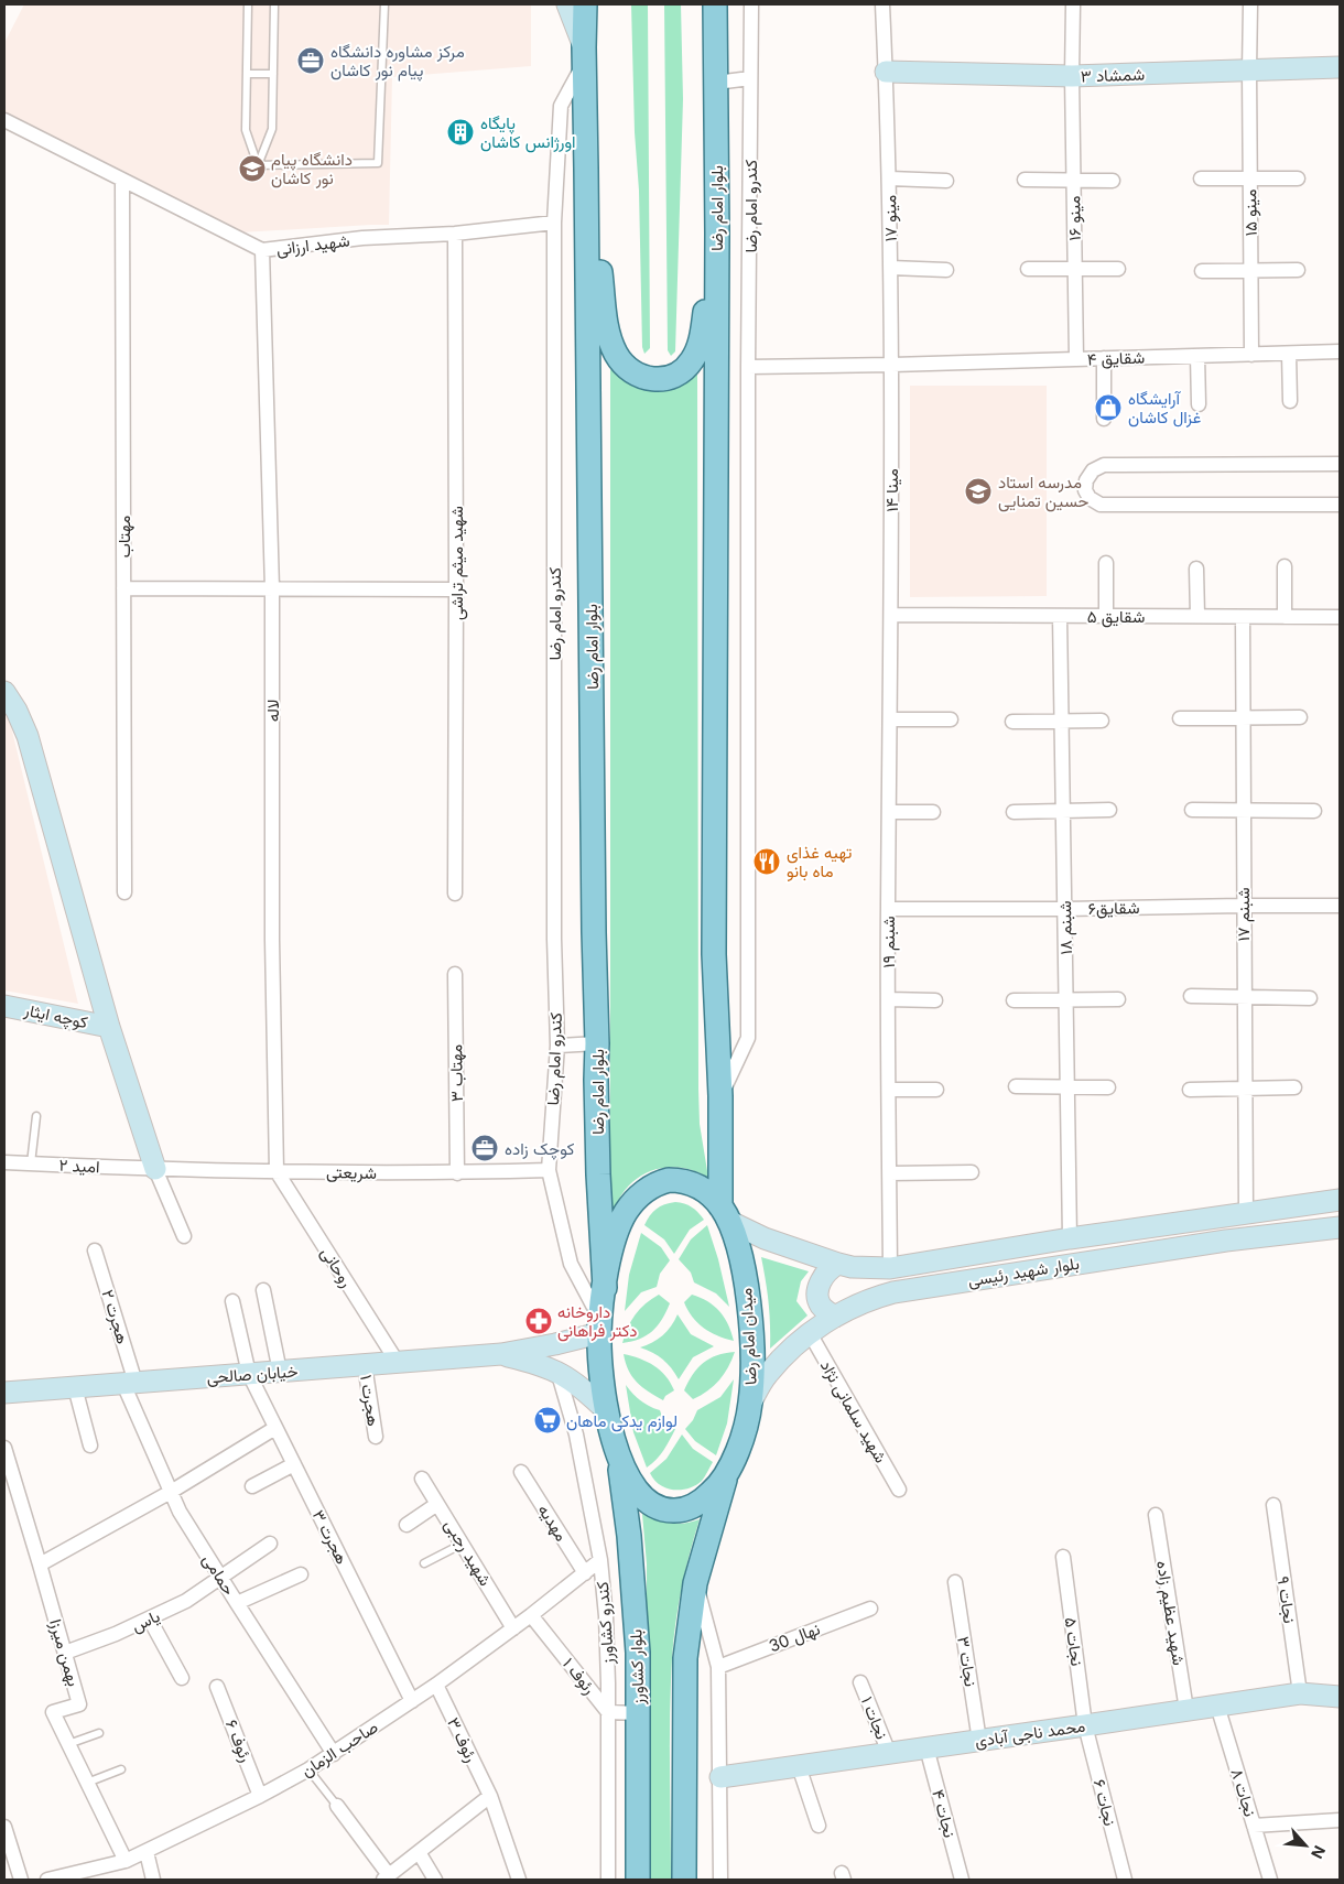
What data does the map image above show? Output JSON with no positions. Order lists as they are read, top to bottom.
{
  "streets": {
    "main road": ["بلوار امام رضا", "میدان امام رضا", "بلوار کشاورز"],
    "street": [
      "شمشاد ۳",
      "کندرو امام رضا",
      "مینو ۱۵",
      "مینو ۱۷",
      "مینو ۱۶",
      "شهید ارزانی",
      "شقایق ۴",
      "مینا ۱۴",
      "مهتاب",
      "شهید میثم تراشی",
      "شقایق ۵",
      "لاله",
      "شقایق۶",
      "شبنم ۱۷",
      "شبنم ۱۸",
      "شبنم ۱۹",
      "کوچه ایثار",
      "مهتاب ۳",
      "امید ۲",
      "شریعتی",
      "روحانی",
      "بلوار شهید رئیسی",
      "هجرت ۲",
      "خیابان صالحی",
      "هجرت ۱",
      "شهید سلمانی نژاد",
      "مهدیه",
      "هجرت ۳",
      "شهید رجبی",
      "حمامی",
      "نجات ۹",
      "شهید عظیم زاده",
      "یاس",
      "کندرو کشاورز",
      "نهال 30",
      "نجات ۵",
      "بهمن میرزا",
      "نجات ۳",
      "رئوف ۱",
      "نجات ۱",
      "محمد ناجی آبادی",
      "رئوف ۳",
      "رئوف ۶",
      "صاحب الزمان",
      "نجات ۸",
      "نجات ۶",
      "نجات ۴"
    ]
  },
  "crossings": [
    ["شمشاد ۳", "مینو ۱۵"],
    ["شمشاد ۳", "مینو ۱۷"],
    ["شمشاد ۳", "مینو ۱۶"],
    ["کندرو امام رضا", "بلوار امام رضا"],
    ["کندرو امام رضا", "شهید ارزانی"],
    ["کندرو امام رضا", "شقایق ۴"],
    ["کندرو امام رضا", "شریعتی"],
    ["کندرو امام رضا", "میدان امام رضا"],
    ["بلوار امام رضا", "بلوار شهید رئیسی"],
    ["بلوار امام رضا", "میدان امام رضا"],
    ["مینو ۱۵", "شقایق ۴"],
    ["مینو ۱۷", "شقایق ۴"],
    ["مینو ۱۷", "مینا ۱۴"],
    ["مینو ۱۶", "شقایق ۴"],
    ["شهید ارزانی", "مهتاب"],
    ["شهید ارزانی", "شهید میثم تراشی"],
    ["شهید ارزانی", "لاله"],
    ["شقایق ۴", "مینا ۱۴"],
    ["مینا ۱۴", "شقایق ۵"],
    ["مینا ۱۴", "شبنم ۱۹"],
    ["شقایق ۵", "شبنم ۱۷"],
    ["شقایق ۵", "شبنم ۱۸"],
    ["شقایق ۵", "شبنم ۱۹"],
    ["لاله", "شریعتی"],
    ["لاله", "روحانی"],
    ["شقایق۶", "شبنم ۱۷"],
    ["شقایق۶", "شبنم ۱۸"],
    ["شقایق۶", "شبنم ۱۹"],
    ["شبنم ۱۷", "بلوار شهید رئیسی"],
    ["شبنم ۱۸", "بلوار شهید رئیسی"],
    ["شبنم ۱۹", "بلوار شهید رئیسی"],
    ["مهتاب ۳", "شریعتی"],
    ["امید ۲", "شریعتی"],
    ["شریعتی", "روحانی"],
    ["روحانی", "خیابان صالحی"],
    ["بلوار شهید رئیسی", "میدان امام رضا"],
    ["بلوار شهید رئیسی", "شهید سلمانی نژاد"],
    ["هجرت ۲", "خیابان صالحی"],
    ["هجرت ۲", "حمامی"],
    ["میدان امام رضا", "بلوار کشاورز"],
    ["خیابان صالحی", "هجرت ۱"],
    ["خیابان صالحی", "هجرت ۳"],
    ["خیابان صالحی", "حمامی"],
    ["مهدیه", "صاحب الزمان"],
    ["هجرت ۳", "صاحب الزمان"],
    ["شهید رجبی", "صاحب الزمان"],
    ["حمامی", "یاس"],
    ["حمامی", "صاحب الزمان"],
    ["نجات ۹", "محمد ناجی آبادی"],
    ["شهید عظیم زاده", "محمد ناجی آبادی"],
    ["یاس", "بهمن میرزا"],
    ["کندرو کشاورز", "رئوف ۱"],
    ["کندرو کشاورز", "صاحب الزمان"],
    ["نجات ۵", "محمد ناجی آبادی"],
    ["نجات ۵", "نجات ۶"],
    ["بهمن میرزا", "صاحب الزمان"],
    ["نجات ۳", "محمد ناجی آبادی"],
    ["رئوف ۱", "صاحب الزمان"],
    ["نجات ۱", "محمد ناجی آبادی"],
    ["محمد ناجی آبادی", "نجات ۸"],
    ["محمد ناجی آبادی", "نجات ۶"],
    ["محمد ناجی آبادی", "نجات ۴"],
    ["رئوف ۳", "صاحب الزمان"],
    ["رئوف ۶", "صاحب الزمان"]
  ],
  "places": {
    "office": ["مرکز مشاوره دانشگاه پیام نور کاشان", "کوچک زاده"],
    "building": ["پایگاه اورژانس کاشان"],
    "school or university": ["دانشگاه پیام نور کاشان", "مدرسه استاد حسین تمنایی"],
    "shop": ["آرایشگاه غزال کاشان"],
    "restaurant": ["تهیه غذای ماه بانو"],
    "pharmacy": ["داروخانه دکتر فراهانی"],
    "supermarket": ["لوازم یدکی ماهان"]
  },
  "north": "bottom right"
}
